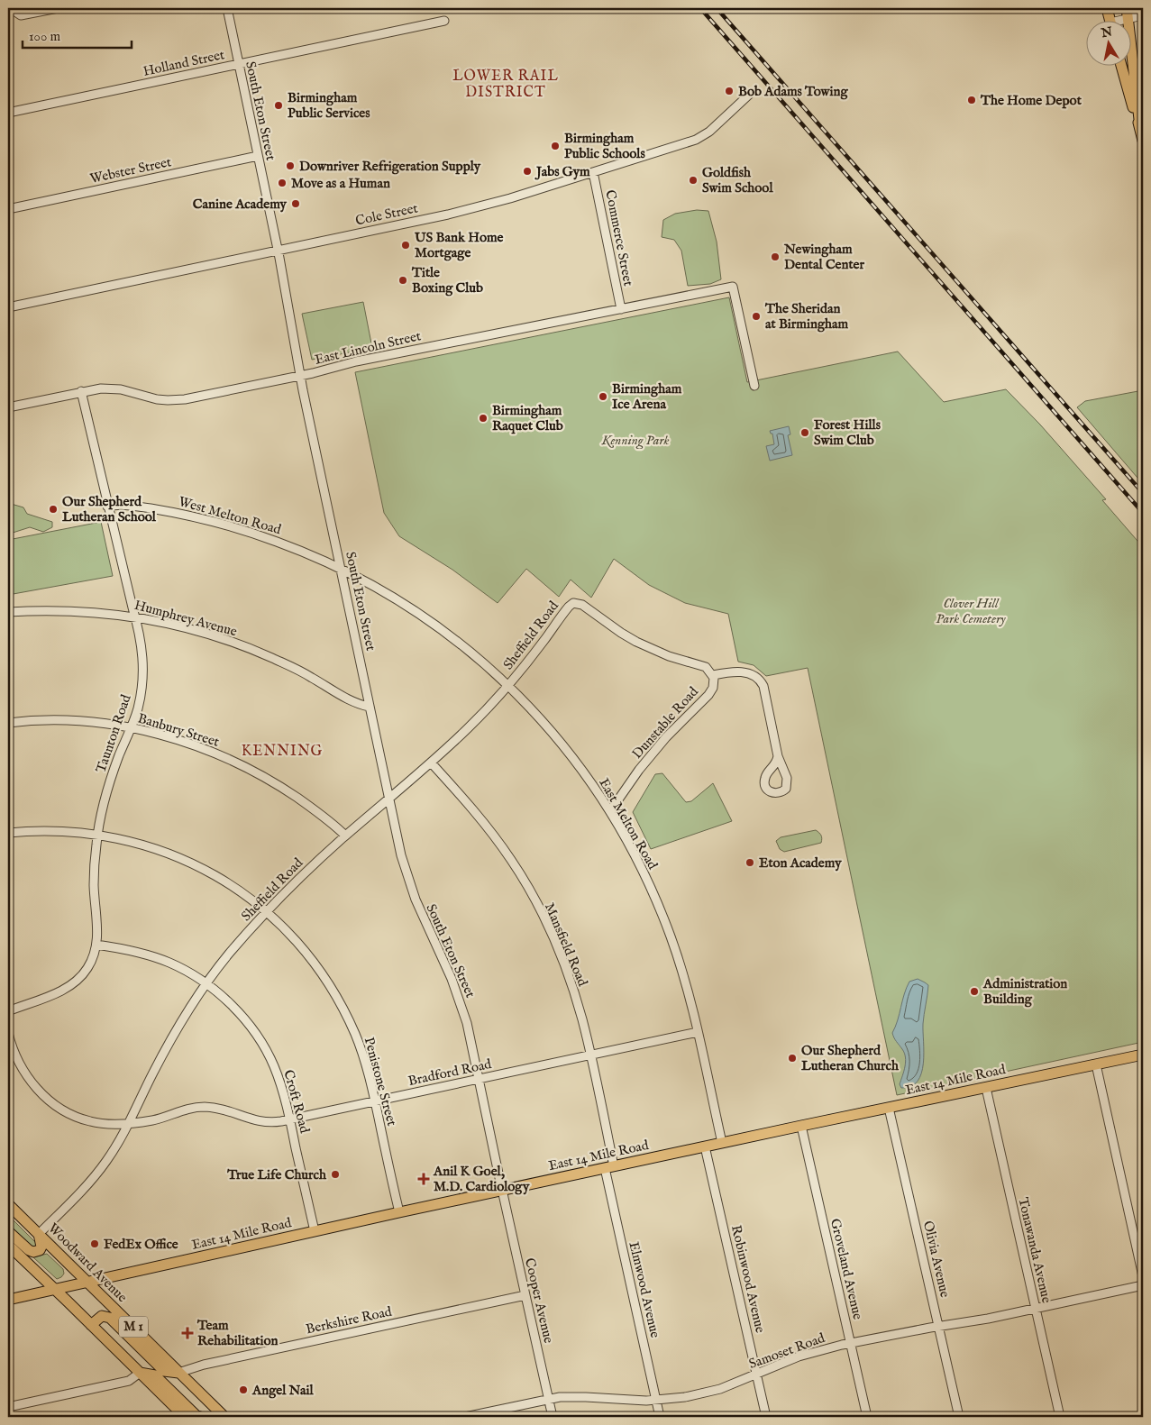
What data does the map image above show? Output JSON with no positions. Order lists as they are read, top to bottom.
{
  "streets": {
    "main road": ["East 14 Mile Road", "Woodward Avenue", "M 1"],
    "street": [
      "Holland Street",
      "South Eton Street",
      "Webster Street",
      "Cole Street",
      "Commerce Street",
      "East Lincoln Street",
      "West Melton Road",
      "Humphrey Avenue",
      "Sheffield Road",
      "Dunstable Road",
      "Banbury Street",
      "Taunton Road",
      "East Melton Road",
      "Mansfield Road",
      "Bradford Road",
      "Penistone Street",
      "Croft Road",
      "Tonawanda Avenue",
      "Olivia Avenue",
      "Groveland Avenue",
      "Robinwood Avenue",
      "Elmwood Avenue",
      "Cooper Avenue",
      "Berkshire Road",
      "Samoset Road"
    ]
  },
  "crossings": [
    ["Holland Street", "South Eton Street"],
    ["South Eton Street", "Webster Street"],
    ["South Eton Street", "Cole Street"],
    ["South Eton Street", "East Lincoln Street"],
    ["South Eton Street", "West Melton Road"],
    ["South Eton Street", "Humphrey Avenue"],
    ["South Eton Street", "Sheffield Road"],
    ["South Eton Street", "East Melton Road"],
    ["South Eton Street", "Bradford Road"],
    ["South Eton Street", "East 14 Mile Road"],
    ["South Eton Street", "Cooper Avenue"],
    ["Cole Street", "Commerce Street"],
    ["Commerce Street", "East Lincoln Street"],
    ["East Lincoln Street", "Taunton Road"],
    ["West Melton Road", "Taunton Road"],
    ["West Melton Road", "East Melton Road"],
    ["Humphrey Avenue", "Taunton Road"],
    ["Sheffield Road", "Dunstable Road"],
    ["Sheffield Road", "Banbury Street"],
    ["Sheffield Road", "East Melton Road"],
    ["Sheffield Road", "Mansfield Road"],
    ["Sheffield Road", "Bradford Road"],
    ["Sheffield Road", "Penistone Street"],
    ["Sheffield Road", "Croft Road"],
    ["Sheffield Road", "Woodward Avenue"],
    ["Dunstable Road", "East Melton Road"],
    ["Banbury Street", "Taunton Road"],
    ["Taunton Road", "Penistone Street"],
    ["Taunton Road", "Croft Road"],
    ["East Melton Road", "Bradford Road"],
    ["East Melton Road", "East 14 Mile Road"],
    ["Mansfield Road", "Bradford Road"],
    ["Mansfield Road", "East 14 Mile Road"],
    ["Mansfield Road", "Elmwood Avenue"],
    ["Bradford Road", "Penistone Street"],
    ["Bradford Road", "Croft Road"],
    ["East 14 Mile Road", "Penistone Street"],
    ["East 14 Mile Road", "Croft Road"],
    ["East 14 Mile Road", "Tonawanda Avenue"],
    ["East 14 Mile Road", "Olivia Avenue"],
    ["East 14 Mile Road", "Woodward Avenue"],
    ["East 14 Mile Road", "Groveland Avenue"],
    ["East 14 Mile Road", "Robinwood Avenue"],
    ["East 14 Mile Road", "Elmwood Avenue"],
    ["East 14 Mile Road", "Cooper Avenue"],
    ["East 14 Mile Road", "M 1"],
    ["Tonawanda Avenue", "Samoset Road"],
    ["Olivia Avenue", "Samoset Road"],
    ["Woodward Avenue", "Berkshire Road"],
    ["Groveland Avenue", "Samoset Road"],
    ["Robinwood Avenue", "Samoset Road"],
    ["Elmwood Avenue", "Samoset Road"],
    ["Cooper Avenue", "Berkshire Road"],
    ["Cooper Avenue", "Samoset Road"]
  ],
  "districts": ["LOWER RAIL DISTRICT", "KENNING"],
  "parks": ["Kenning Park", "Clover Hill Park Cemetery"],
  "places": {
    "other": [
      "Bob Adams Towing",
      "The Home Depot",
      "Birmingham Public Services",
      "Birmingham Public Schools",
      "Downriver Refrigeration Supply",
      "Jabs Gym",
      "Goldfish Swim School",
      "Move as a Human",
      "Canine Academy",
      "US Bank Home Mortgage",
      "Newingham Dental Center",
      "Title Boxing Club",
      "The Sheridan at Birmingham",
      "Birmingham Ice Arena",
      "Birmingham Raquet Club",
      "Forest Hills Swim Club",
      "Our Shepherd Lutheran School",
      "Eton Academy",
      "Administration Building",
      "Our Shepherd Lutheran Church",
      "True Life Church",
      "FedEx Office",
      "Angel Nail"
    ],
    "health": ["Anil K Goel, M.D. Cardiology", "Team Rehabilitation"]
  },
  "scale_bar": "100 m",
  "north": "top"
}
